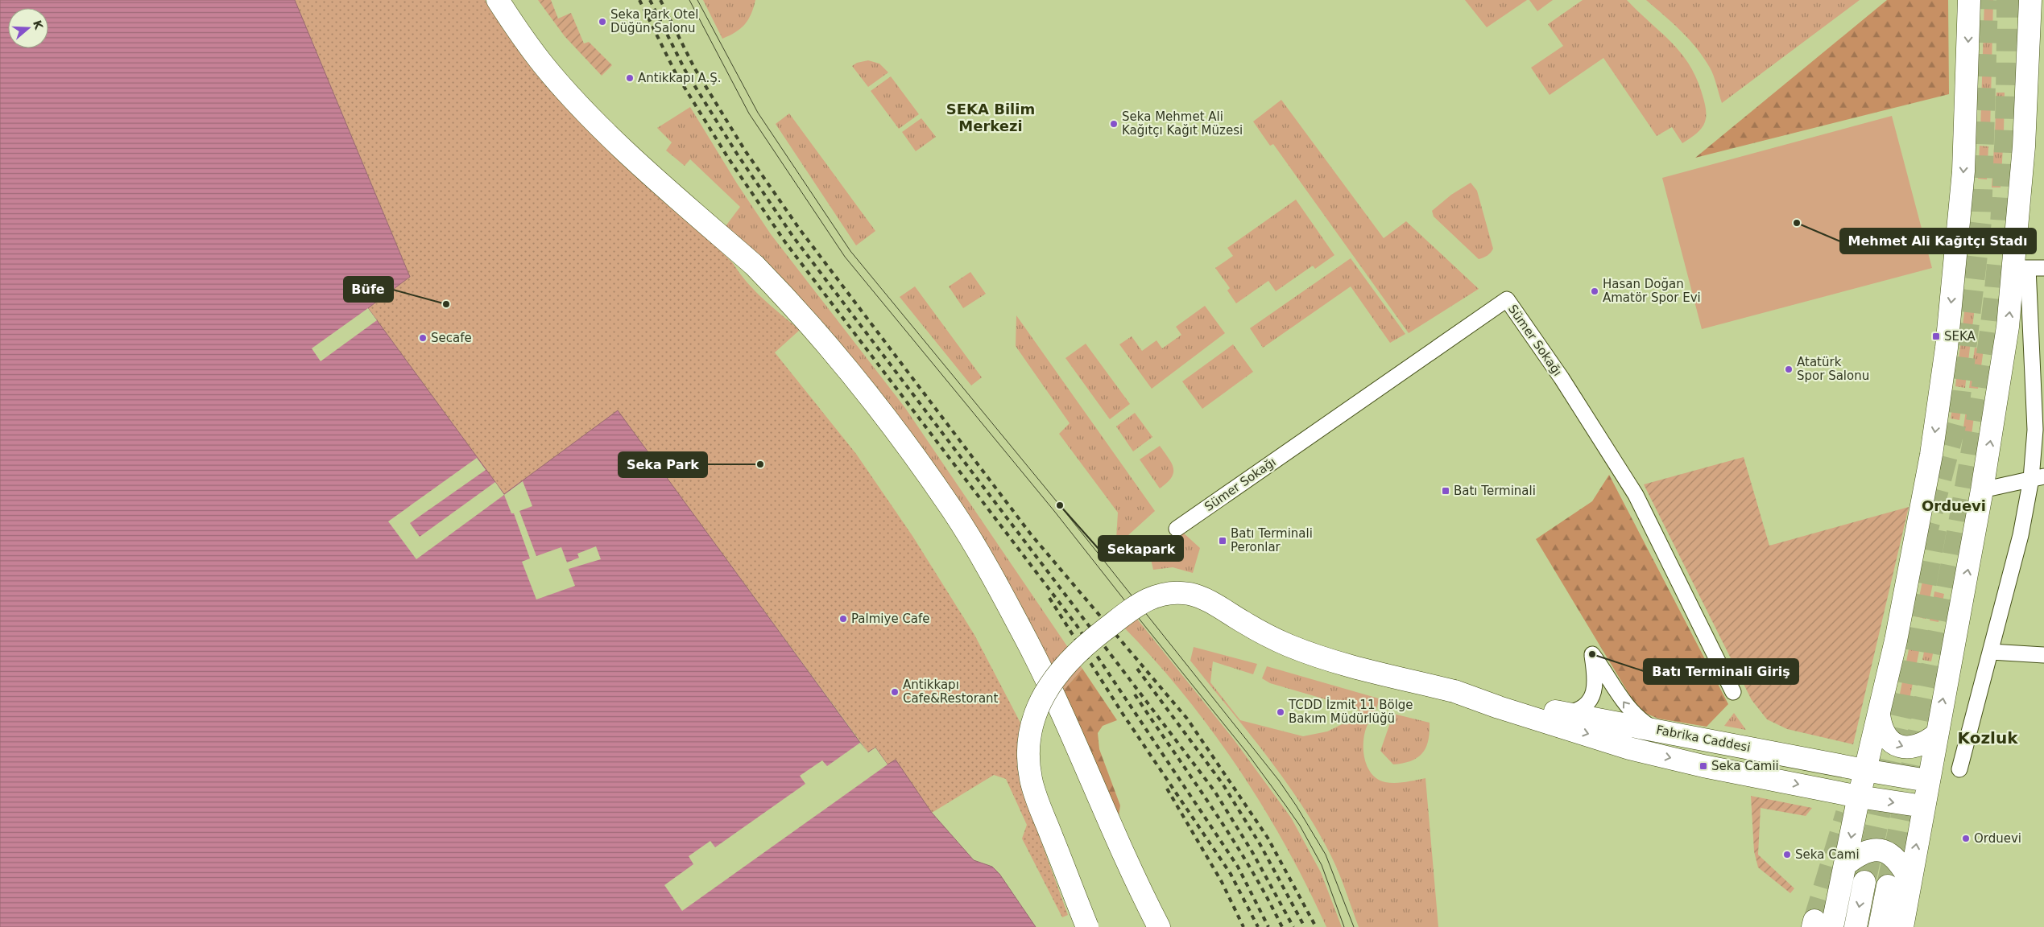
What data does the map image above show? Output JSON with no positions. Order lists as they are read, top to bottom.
{
  "streets": {
    "main road": ["Fabrika Caddesi"],
    "street": ["Sümer Sokağı"]
  },
  "districts": ["SEKA Bilim Merkezi", "Orduevi", "Kozluk"],
  "places": {
    "other": [
      "Seka Park Otel Düğün Salonu",
      "Antikkapı A.Ş.",
      "Seka Mehmet Ali Kağıtçı Kağıt Müzesi",
      "Mehmet Ali Kağıtçı Stadı",
      "Hasan Doğan Amatör Spor Evi",
      "Büfe",
      "Secafe",
      "Atatürk Spor Salonu",
      "Seka Park",
      "Sekapark",
      "Palmiye Cafe",
      "Batı Terminali Giriş",
      "Antikkapı Cafe&Restorant",
      "TCDD İzmit 11 Bölge Bakım Müdürlüğü",
      "Orduevi",
      "Seka Cami"
    ],
    "transit": [
      "SEKA",
      "Batı Terminali",
      "Batı Terminali Peronlar",
      "Seka Camii"
    ]
  },
  "north": "right"
}
